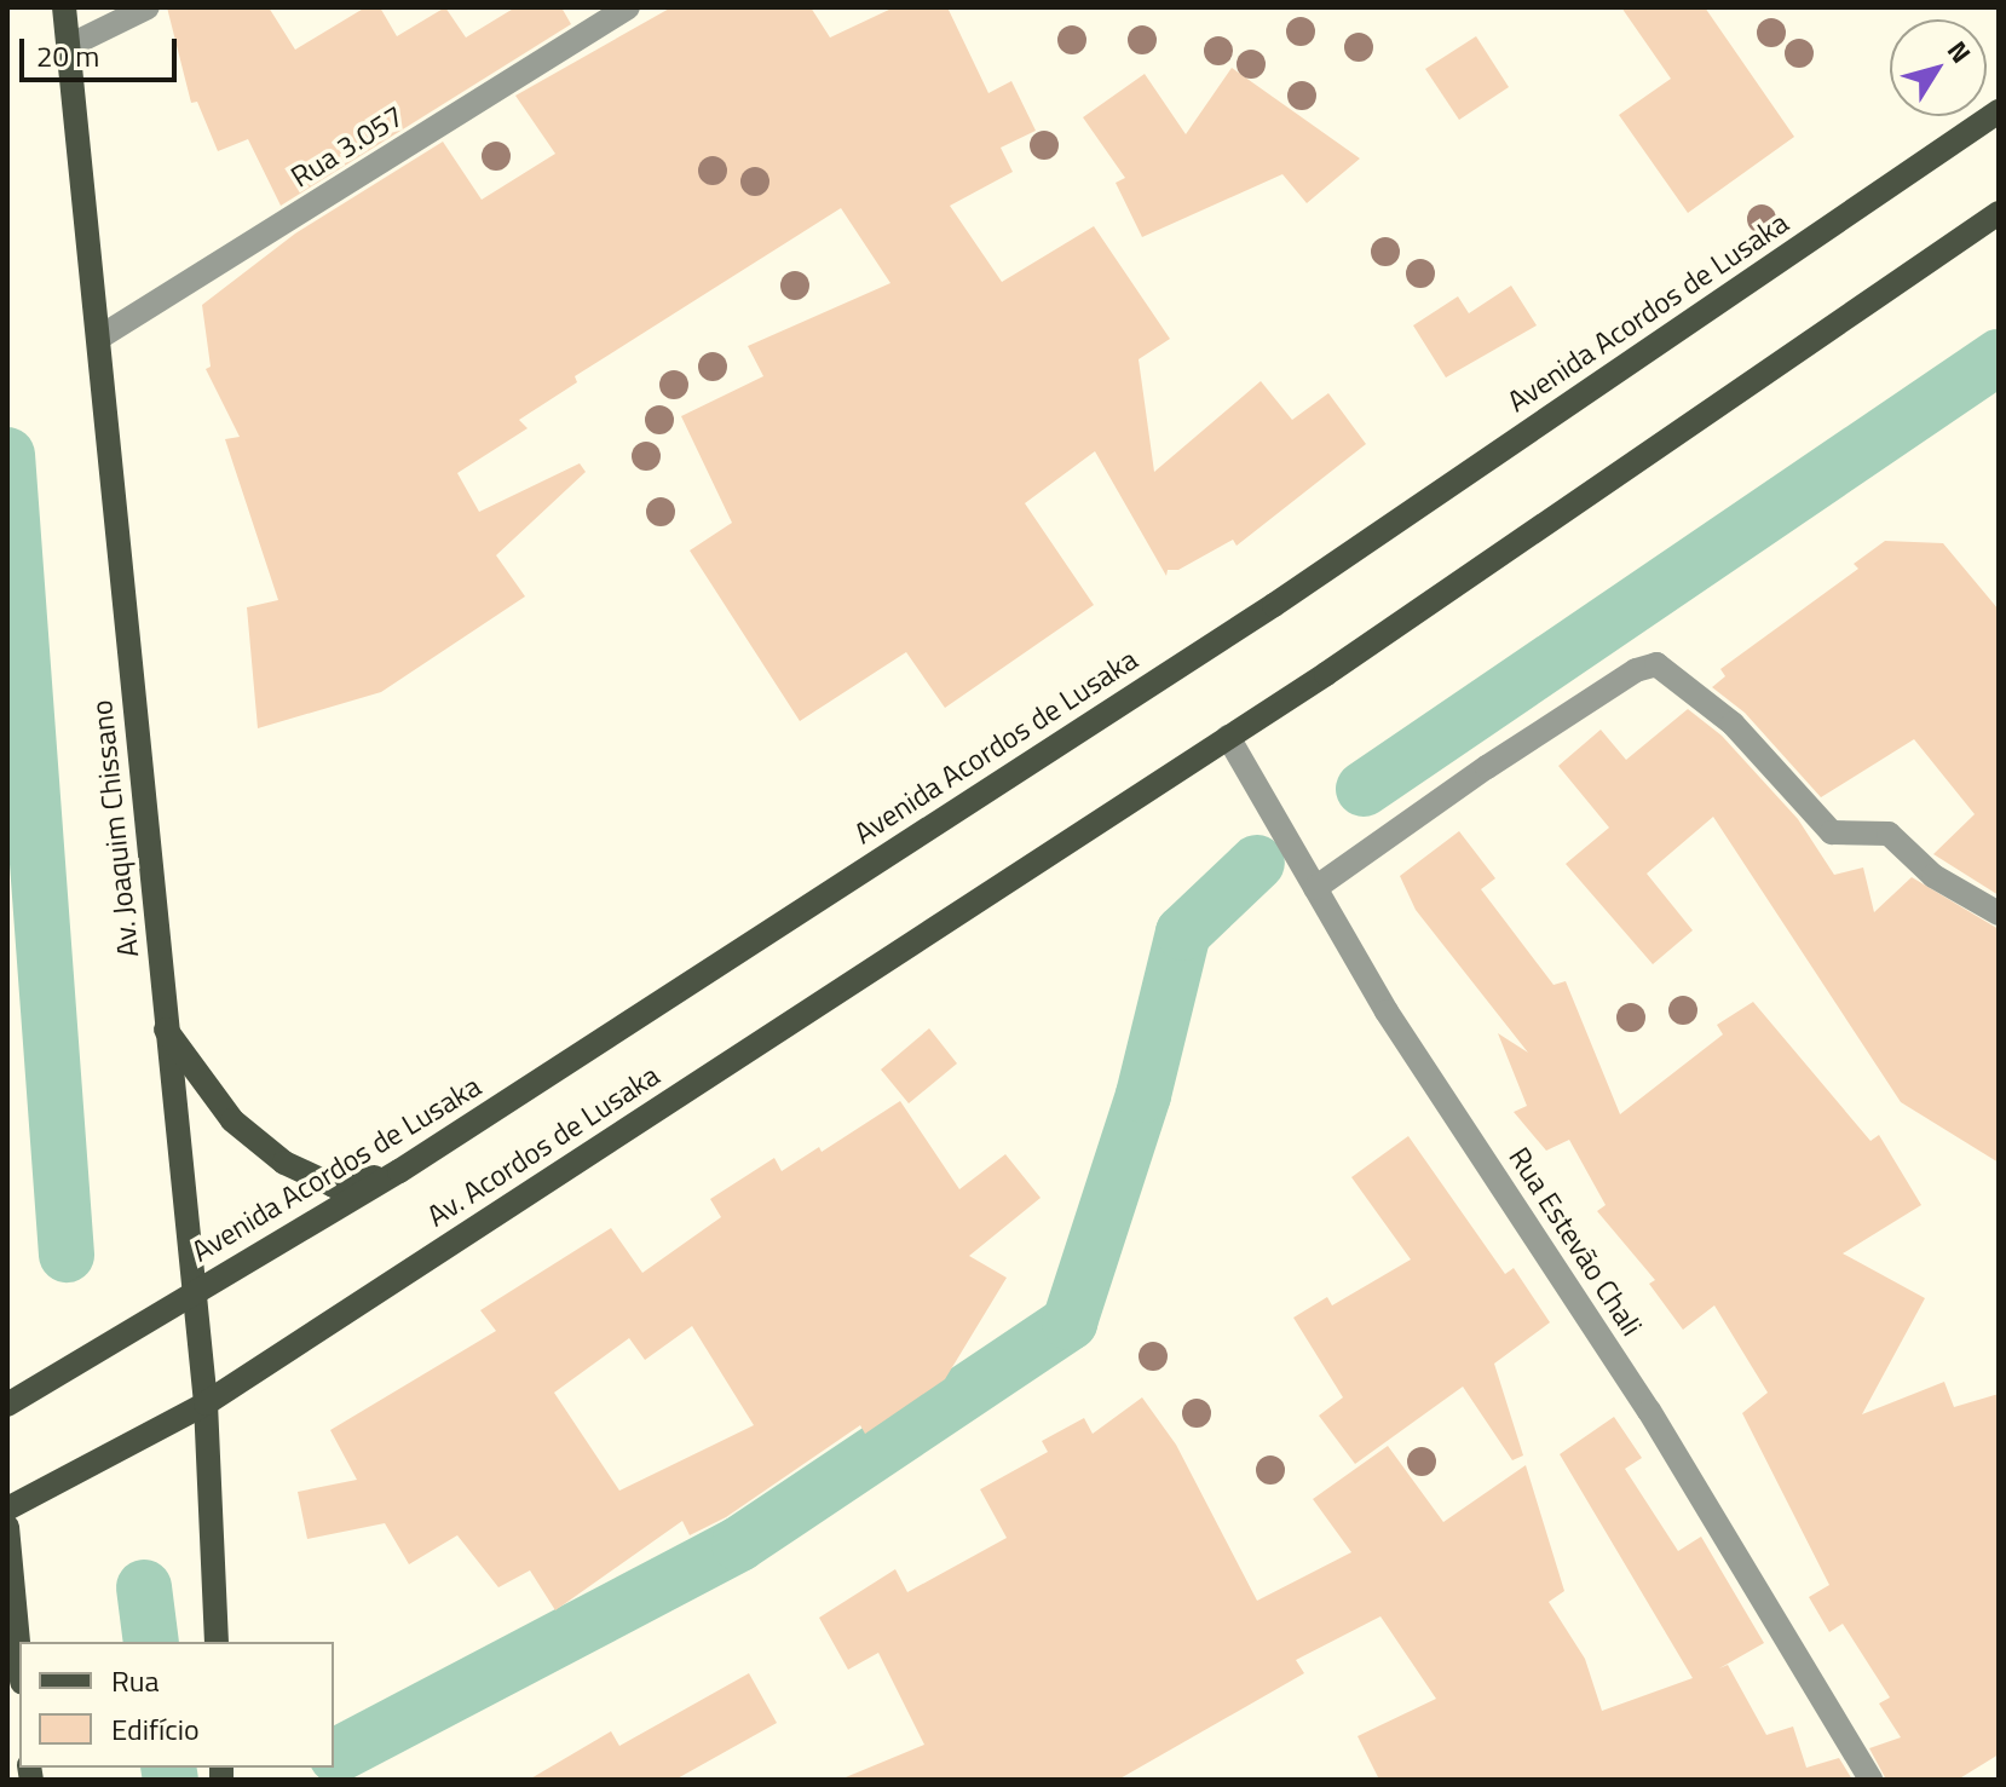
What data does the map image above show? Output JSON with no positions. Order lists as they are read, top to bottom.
{
  "streets": {
    "main road": ["Avenida Acordos de Lusaka", "Av. Joaquim Chissano", "Av. Acordos de Lusaka"],
    "street": ["Rua 3.057", "Rua Estevão Chali"]
  },
  "crossings": [
    ["Rua 3.057", "Av. Joaquim Chissano"],
    ["Avenida Acordos de Lusaka", "Av. Joaquim Chissano"],
    ["Av. Joaquim Chissano", "Av. Acordos de Lusaka"],
    ["Av. Acordos de Lusaka", "Rua Estevão Chali"]
  ],
  "legend": ["Rua", "Edifício"],
  "scale_bar": "20 m",
  "north": "top right"
}
